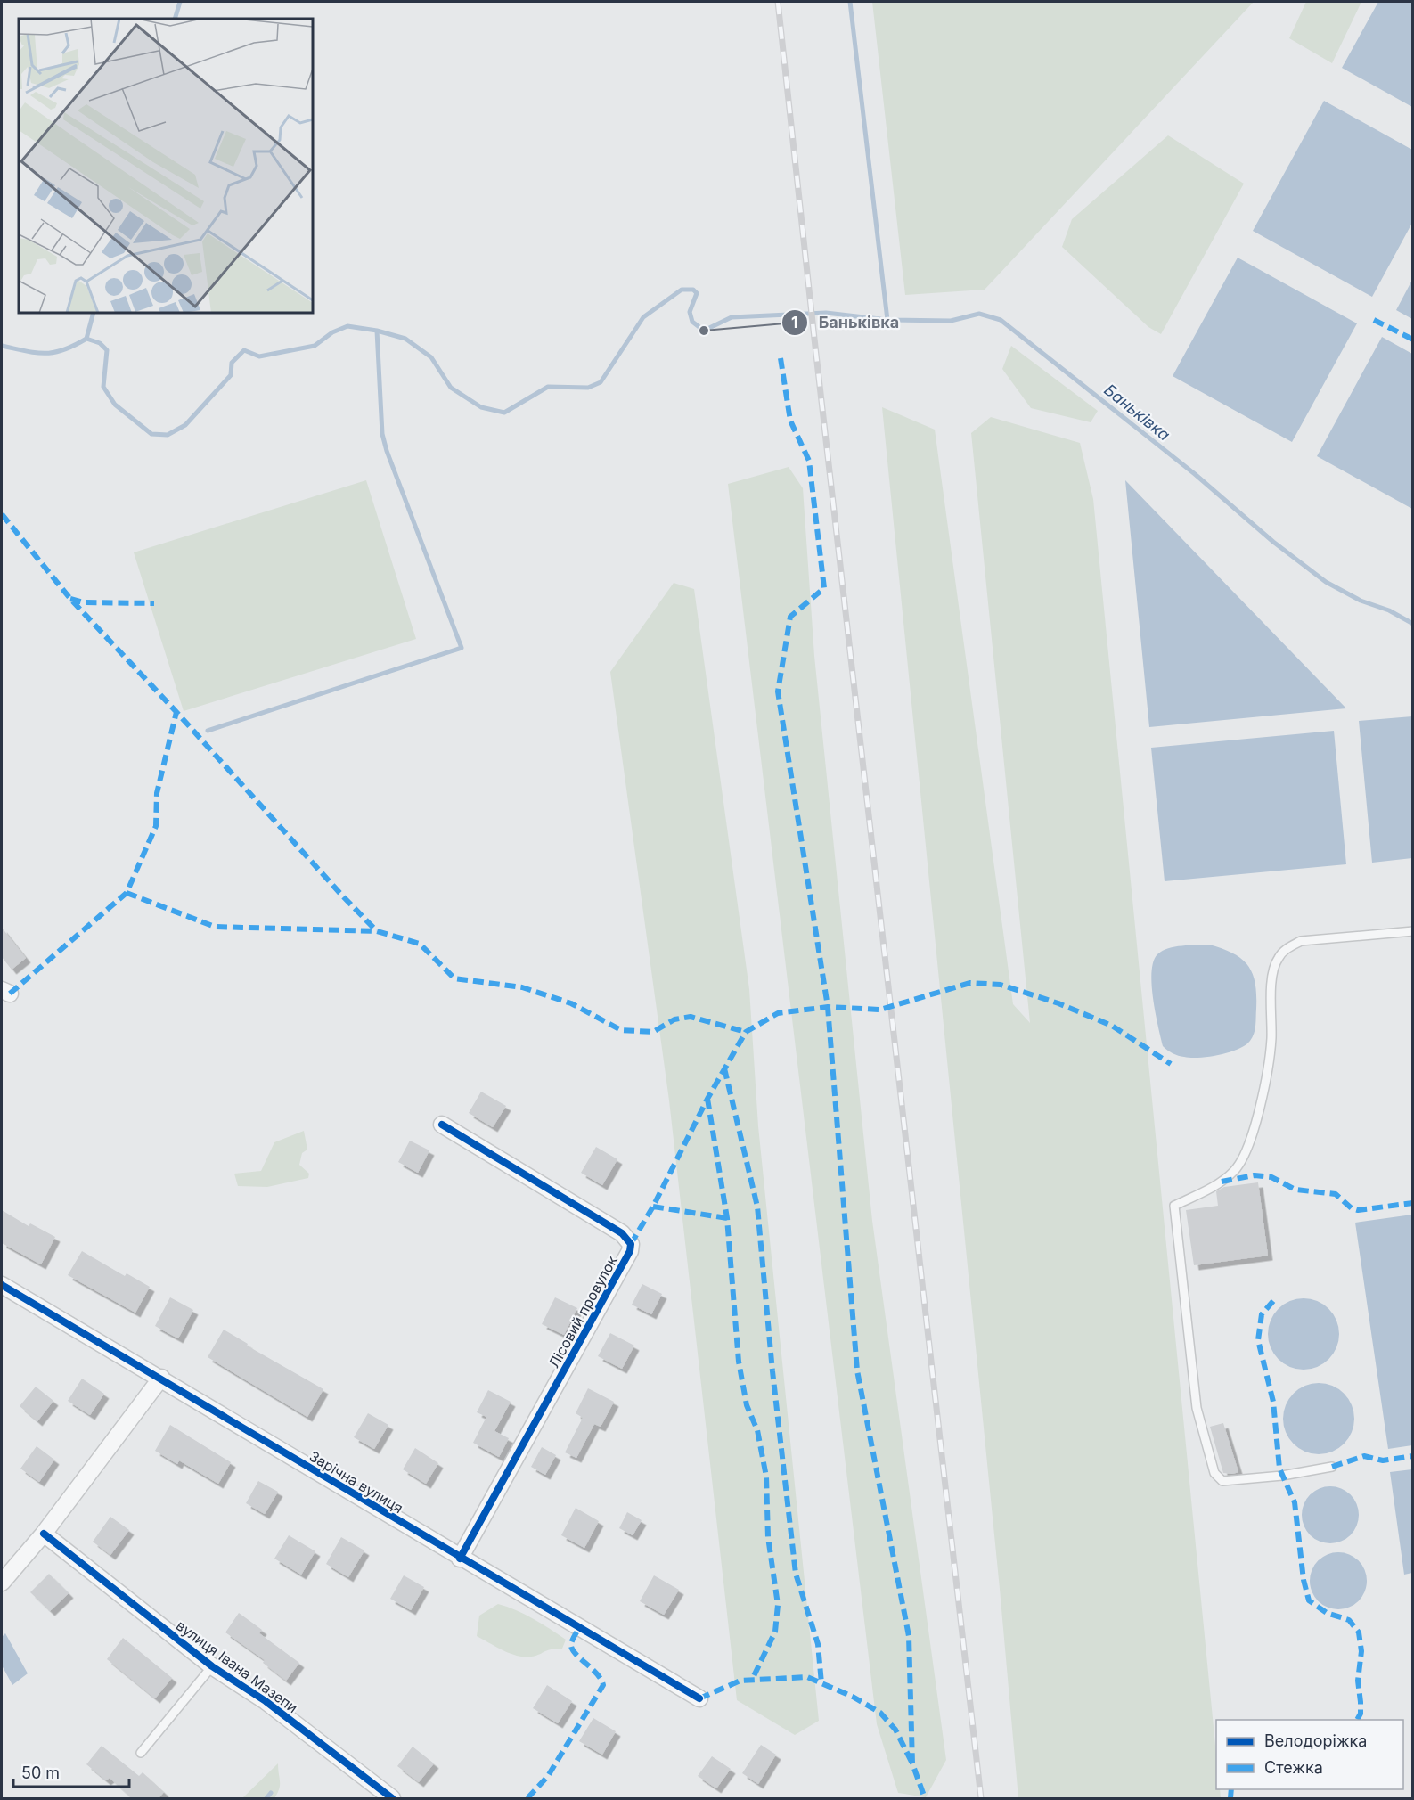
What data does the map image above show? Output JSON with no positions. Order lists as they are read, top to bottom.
{
  "streets": {
    "street": ["Лісовий провулок", "Зарічна вулиця", "вулиця Івана Мазепи"]
  },
  "crossings": [
    ["Лісовий провулок", "Зарічна вулиця"]
  ],
  "water": ["Баньківка"],
  "places": ["Баньківка"],
  "legend": ["Велодоріжка", "Стежка"],
  "scale_bar": "50 m"
}
